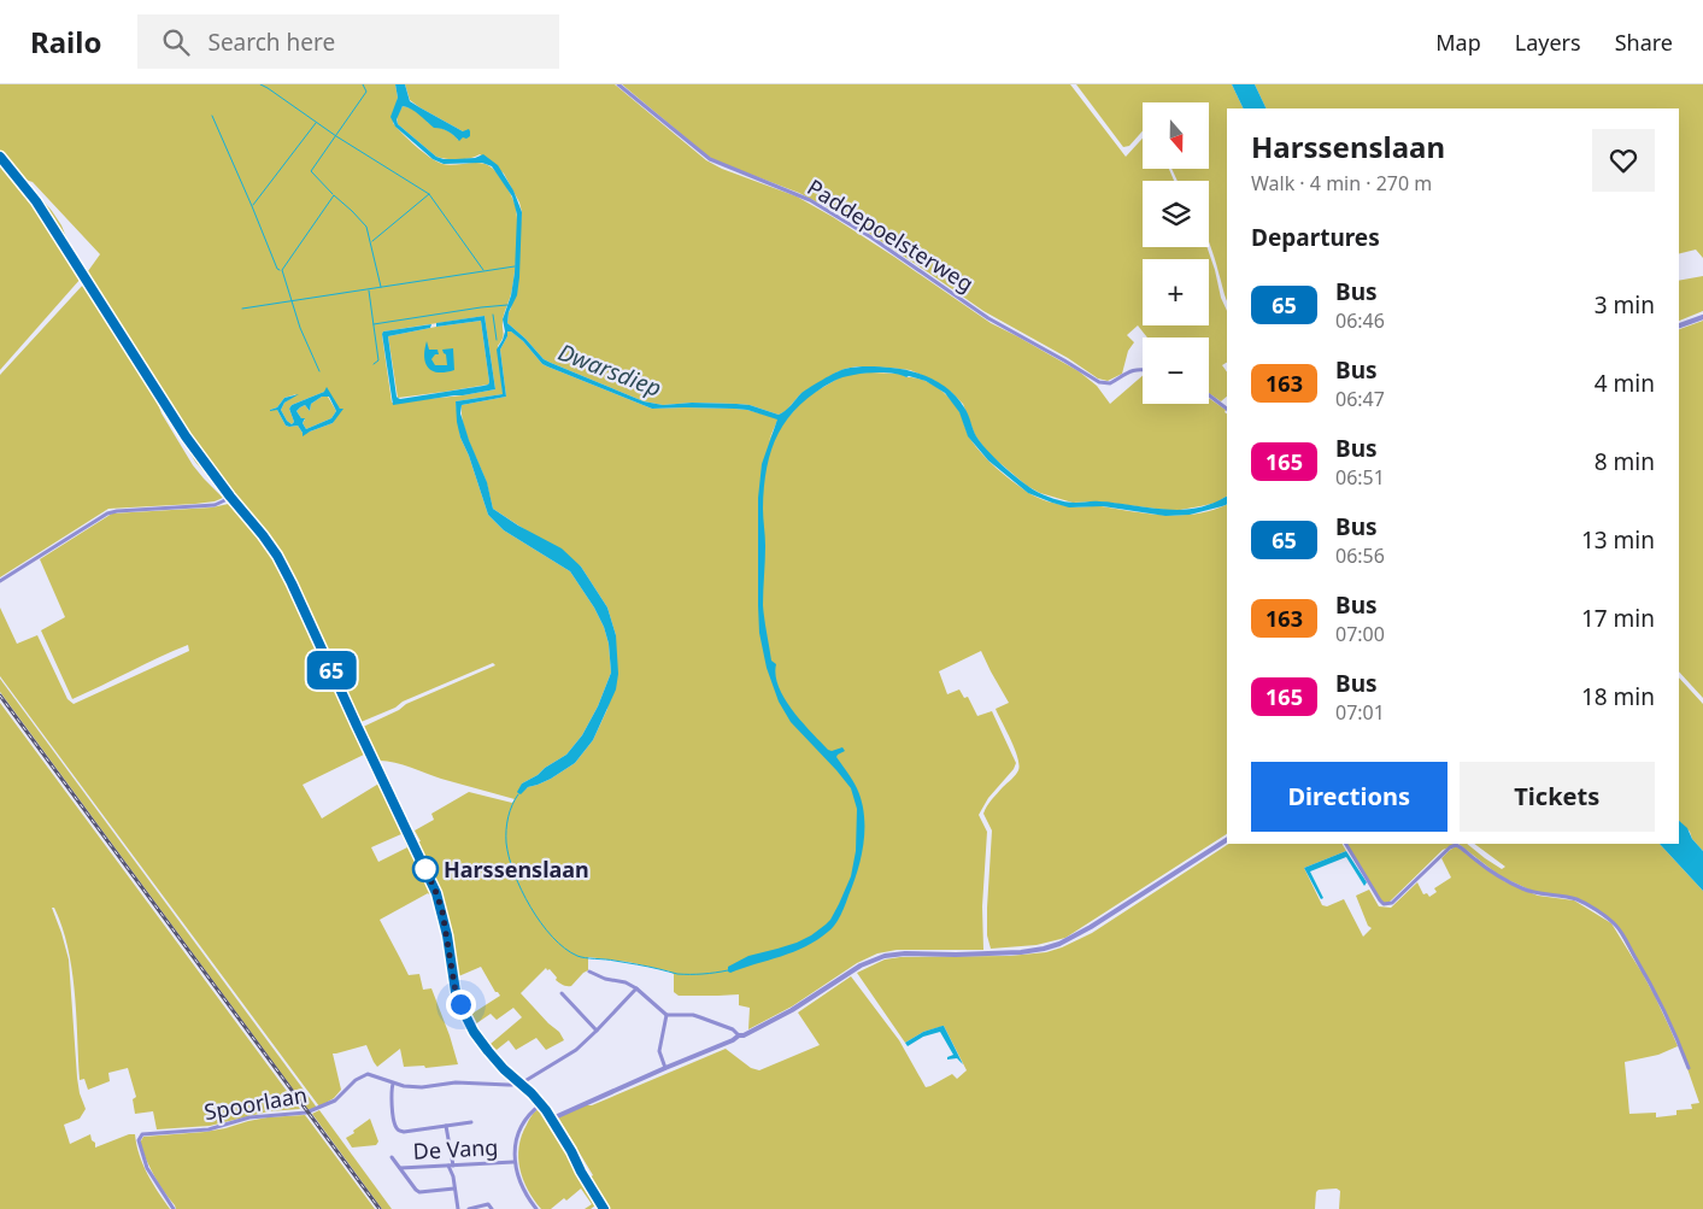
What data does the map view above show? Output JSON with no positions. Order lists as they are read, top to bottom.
{
  "streets": {
    "street": ["Paddepoelsterweg", "Spoorlaan", "De Vang"]
  },
  "water": ["Dwarsdiep"],
  "places": ["Harssenslaan"],
  "lines": ["bus line 65"],
  "north": "bottom",
  "page": {
    "header": "Railo",
    "search": "Search here",
    "nav": ["Map", "Layers", "Share"],
    "on_map": "65",
    "map_buttons": ["+", "−"],
    "heading": [
      ["Harssenslaan", "Walk · 4 min · 270 m"],
      "Departures"
    ],
    "list": [
      {
        "mark": "65",
        "name": "Bus",
        "note": "06:46",
        "value": "3 min"
      },
      {
        "mark": "163",
        "name": "Bus",
        "note": "06:47",
        "value": "4 min"
      },
      {
        "mark": "165",
        "name": "Bus",
        "note": "06:51",
        "value": "8 min"
      },
      {
        "mark": "65",
        "name": "Bus",
        "note": "06:56",
        "value": "13 min"
      },
      {
        "mark": "163",
        "name": "Bus",
        "note": "07:00",
        "value": "17 min"
      },
      {
        "mark": "165",
        "name": "Bus",
        "note": "07:01",
        "value": "18 min"
      }
    ],
    "buttons": ["Directions", "Tickets"]
  }
}
